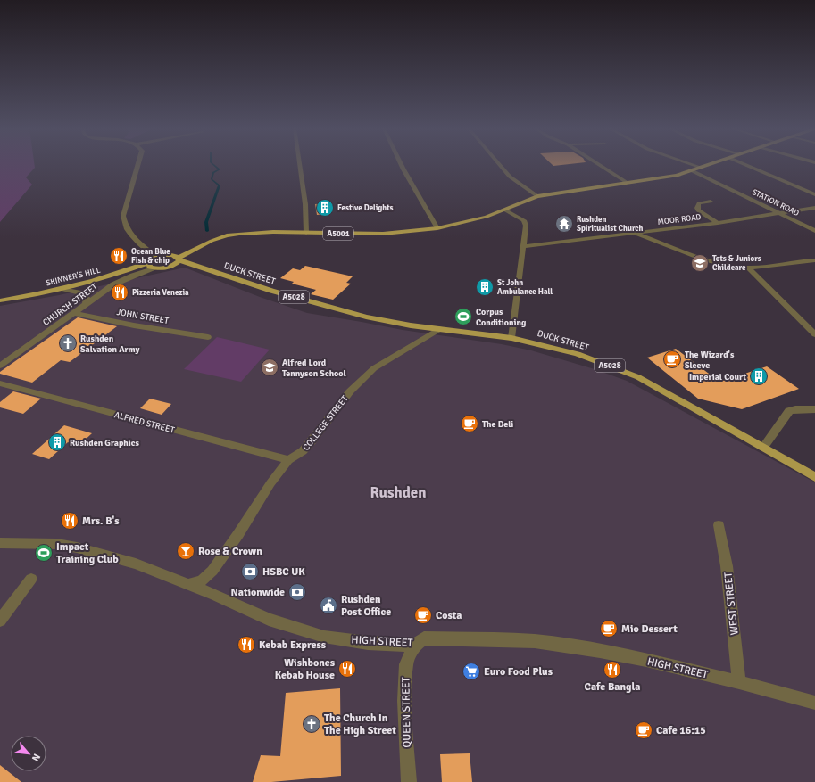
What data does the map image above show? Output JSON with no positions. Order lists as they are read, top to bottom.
{
  "streets": {
    "main road": [
      "A5001",
      "DUCK STREET",
      "SKINNER'S HILL",
      "A5028"
    ],
    "street": [
      "STATION ROAD",
      "MOOR ROAD",
      "CHURCH STREET",
      "JOHN STREET",
      "ALFRED STREET",
      "COLLEGE STREET",
      "WEST STREET",
      "HIGH STREET",
      "QUEEN STREET"
    ]
  },
  "crossings": [
    ["STATION ROAD", "MOOR ROAD"],
    ["STATION ROAD", "A5001"],
    ["A5001", "DUCK STREET"],
    ["A5001", "A5028"],
    ["DUCK STREET", "A5028"],
    ["DUCK STREET", "COLLEGE STREET"],
    ["SKINNER'S HILL", "A5028"],
    ["CHURCH STREET", "JOHN STREET"],
    ["ALFRED STREET", "COLLEGE STREET"],
    ["COLLEGE STREET", "HIGH STREET"],
    ["WEST STREET", "HIGH STREET"],
    ["HIGH STREET", "QUEEN STREET"]
  ],
  "districts": ["Rushden"],
  "places": {
    "building": [
      "Festive Delights",
      "St John Ambulance Hall",
      "Imperial Court",
      "Rushden Graphics"
    ],
    "temple": ["Rushden Spiritualist Church"],
    "restaurant": [
      "Ocean Blue Fish & chip",
      "Pizzeria Venezia",
      "Mrs. B's",
      "Kebab Express",
      "Wishbones Kebab House",
      "Cafe Bangla"
    ],
    "school or university": ["Tots & Juniors Childcare", "Alfred Lord Tennyson School"],
    "sports": ["Corpus Conditioning", "Impact Training Club"],
    "church": ["Rushden Salvation Army", "The Church In The High Street"],
    "cafe": [
      "The Wizard's Sleeve",
      "The Deli",
      "Costa",
      "Mio Dessert",
      "Cafe 16:15"
    ],
    "bar": ["Rose & Crown"],
    "bank": ["HSBC UK", "Nationwide"],
    "public building": ["Rushden Post Office"],
    "supermarket": ["Euro Food Plus"]
  },
  "north": "bottom right"
}
